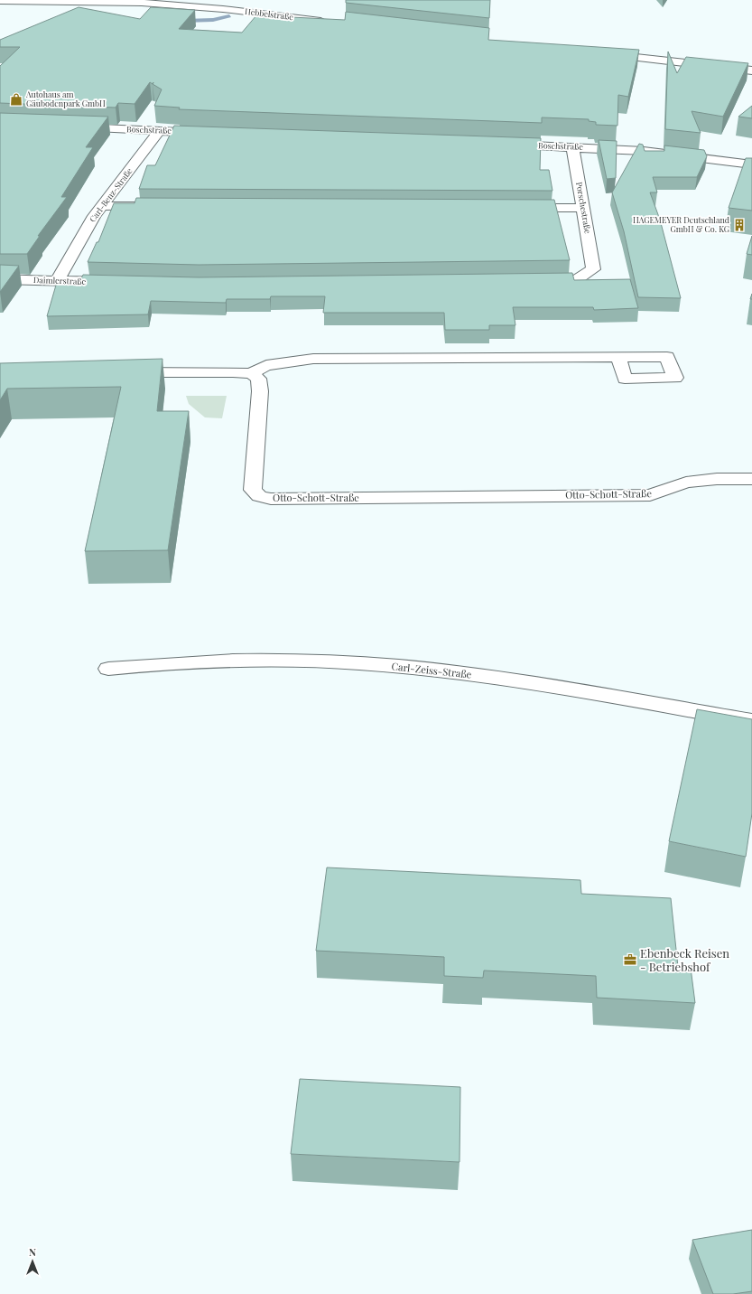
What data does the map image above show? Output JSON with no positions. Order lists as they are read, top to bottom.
{
  "streets": {
    "street": [
      "Hebbelstraße",
      "Boschstraße",
      "Carl-Benz-Straße",
      "Porschestraße",
      "Daimlerstraße",
      "Otto-Schott-Straße",
      "Carl-Zeiss-Straße"
    ]
  },
  "crossings": [
    ["Boschstraße", "Carl-Benz-Straße"],
    ["Boschstraße", "Porschestraße"],
    ["Carl-Benz-Straße", "Daimlerstraße"]
  ],
  "places": {
    "shop": ["Autohaus am Gäubodenpark GmbH"],
    "building": ["HAGEMEYER Deutschland GmbH & Co. KG"],
    "office": ["Ebenbeck Reisen - Betriebshof"]
  },
  "north": "top"
}
